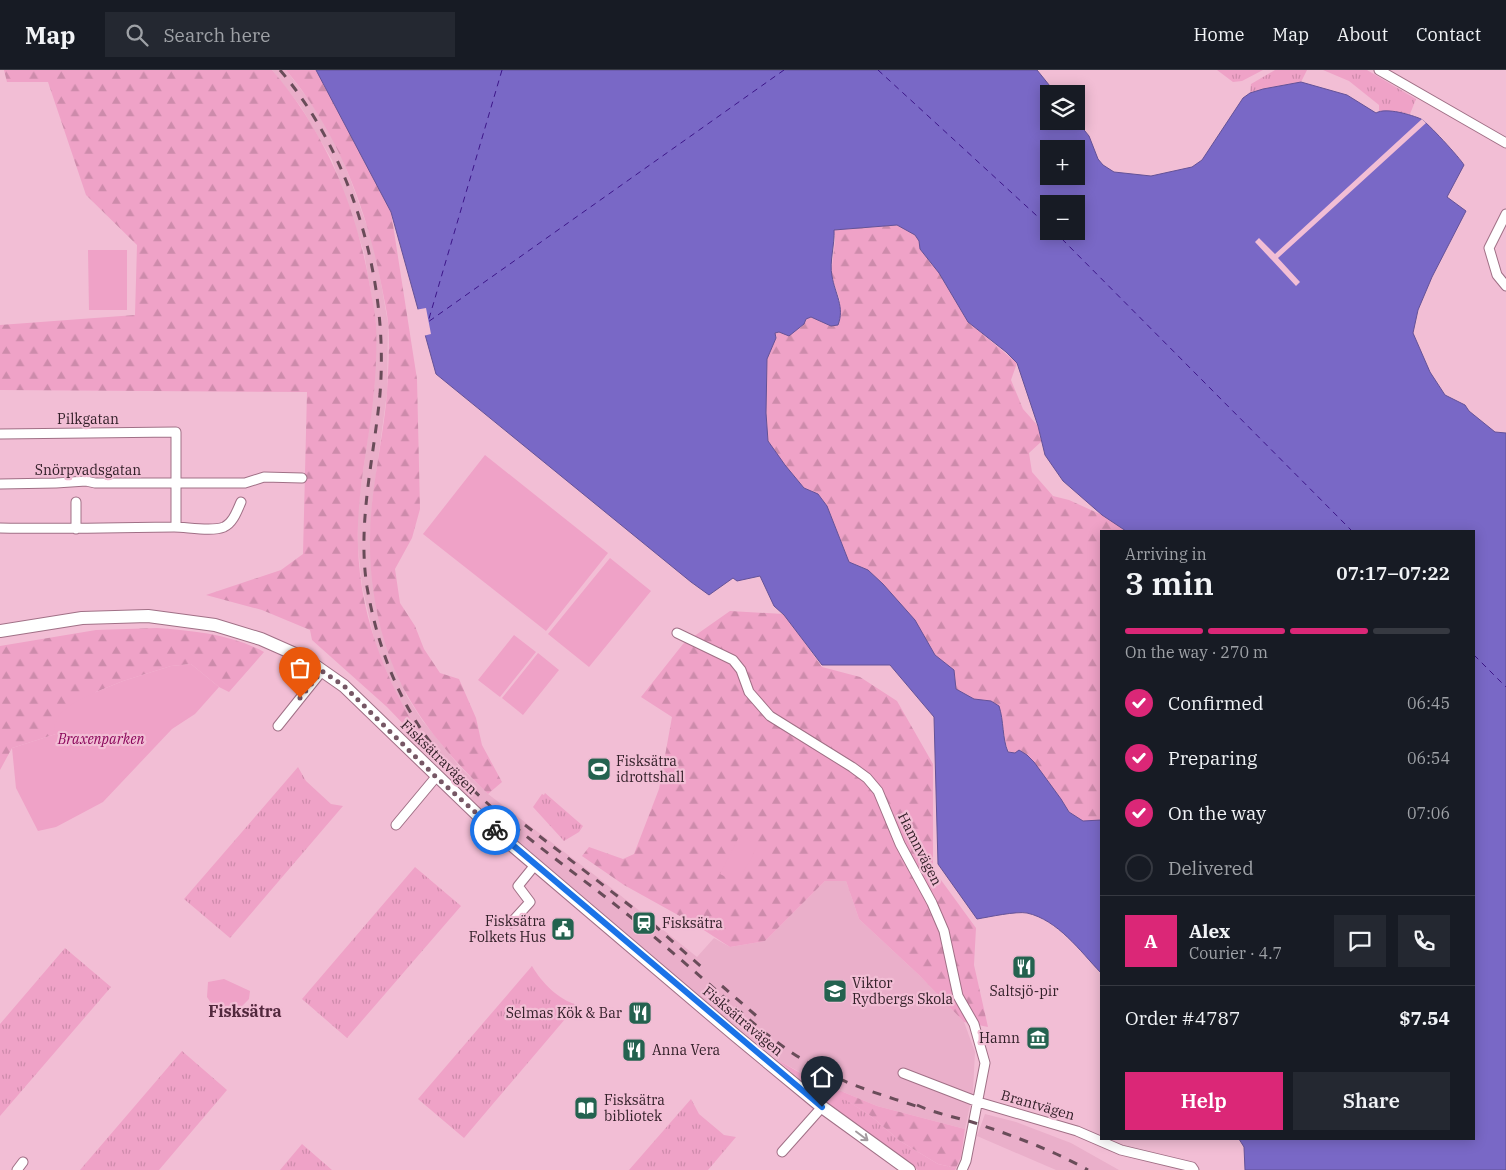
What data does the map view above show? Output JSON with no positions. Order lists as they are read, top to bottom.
{
  "streets": {
    "street": [
      "Pilkgatan",
      "Snörpvadsgatan",
      "Fisksätravägen",
      "Hamnvägen",
      "Brantvägen"
    ]
  },
  "crossings": [
    ["Pilkgatan", "Snörpvadsgatan"],
    ["Hamnvägen", "Brantvägen"]
  ],
  "districts": ["Fisksätra"],
  "parks": ["Braxenparken"],
  "places": {
    "sports": ["Fisksätra idrottshall"],
    "station": ["Fisksätra"],
    "public building": ["Fisksätra Folkets Hus"],
    "restaurant": ["Saltsjö-pir", "Selmas Kök & Bar", "Anna Vera"],
    "school or university": ["Viktor Rydbergs Skola"],
    "museum": ["Hamn"],
    "library": ["Fisksätra bibliotek"]
  },
  "page": {
    "header": "Map",
    "search": "Search here",
    "nav": [
      "Home",
      "Map",
      "About",
      "Contact"
    ],
    "map_buttons": ["+", "−"],
    "heading": ["3 min", "Arriving in", "07:17–07:22"],
    "panel": [
      "Alex",
      "Courier · 4.7",
      "Order #4787",
      "$7.54"
    ],
    "bar": "On the way · 270 m",
    "list": [
      ["Confirmed", "06:45"],
      ["Preparing", "06:54"],
      ["On the way", "07:06"],
      "Delivered"
    ],
    "round": "A",
    "buttons": ["Help", "Share"]
  }
}
